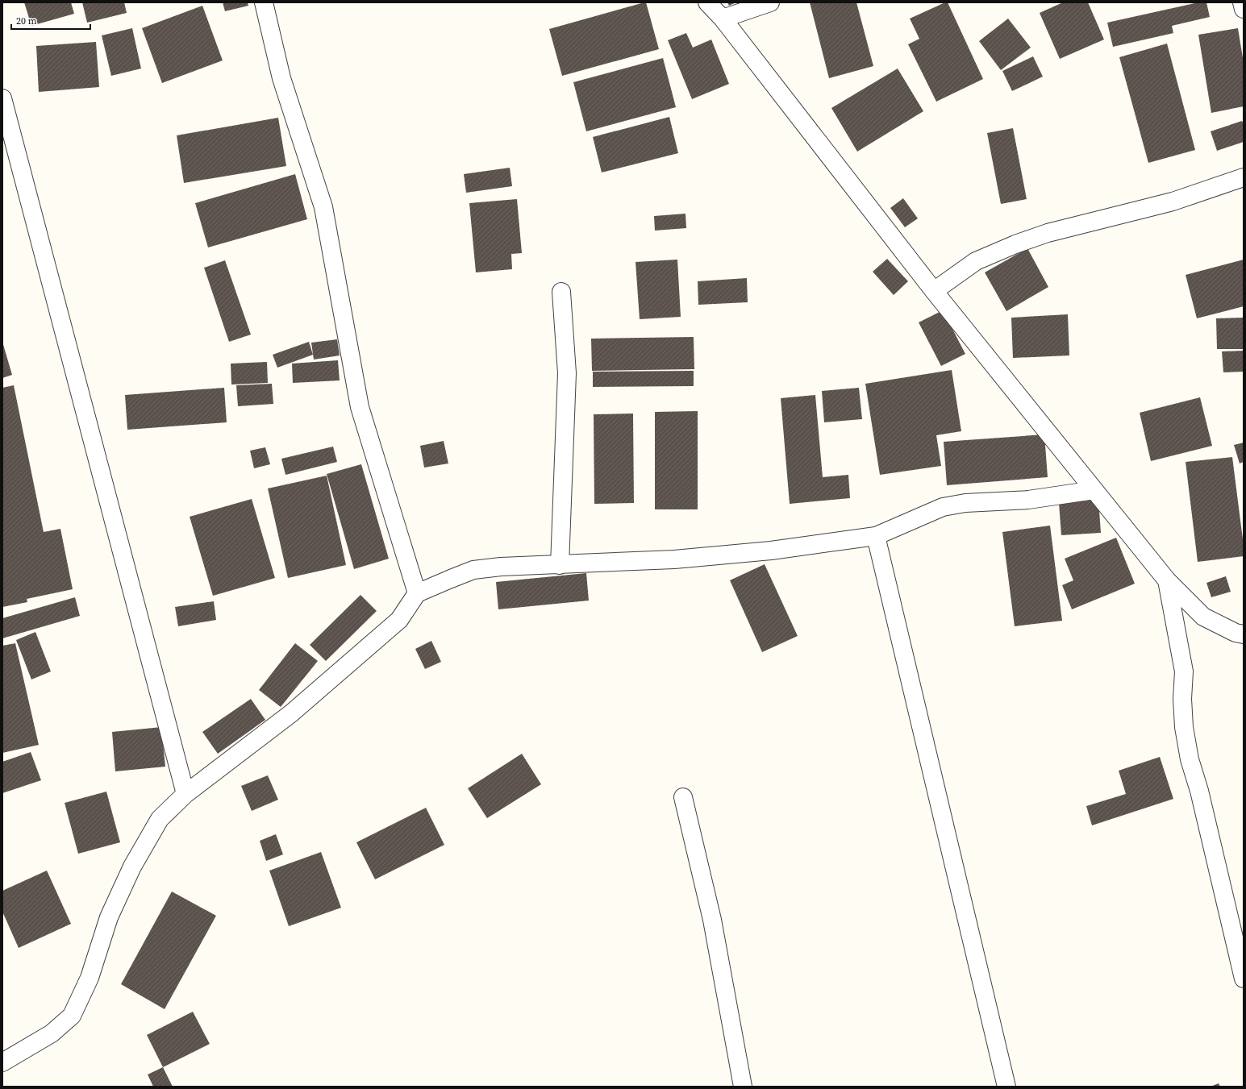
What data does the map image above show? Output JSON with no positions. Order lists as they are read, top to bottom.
{
  "scale_bar": "20 m"
}
